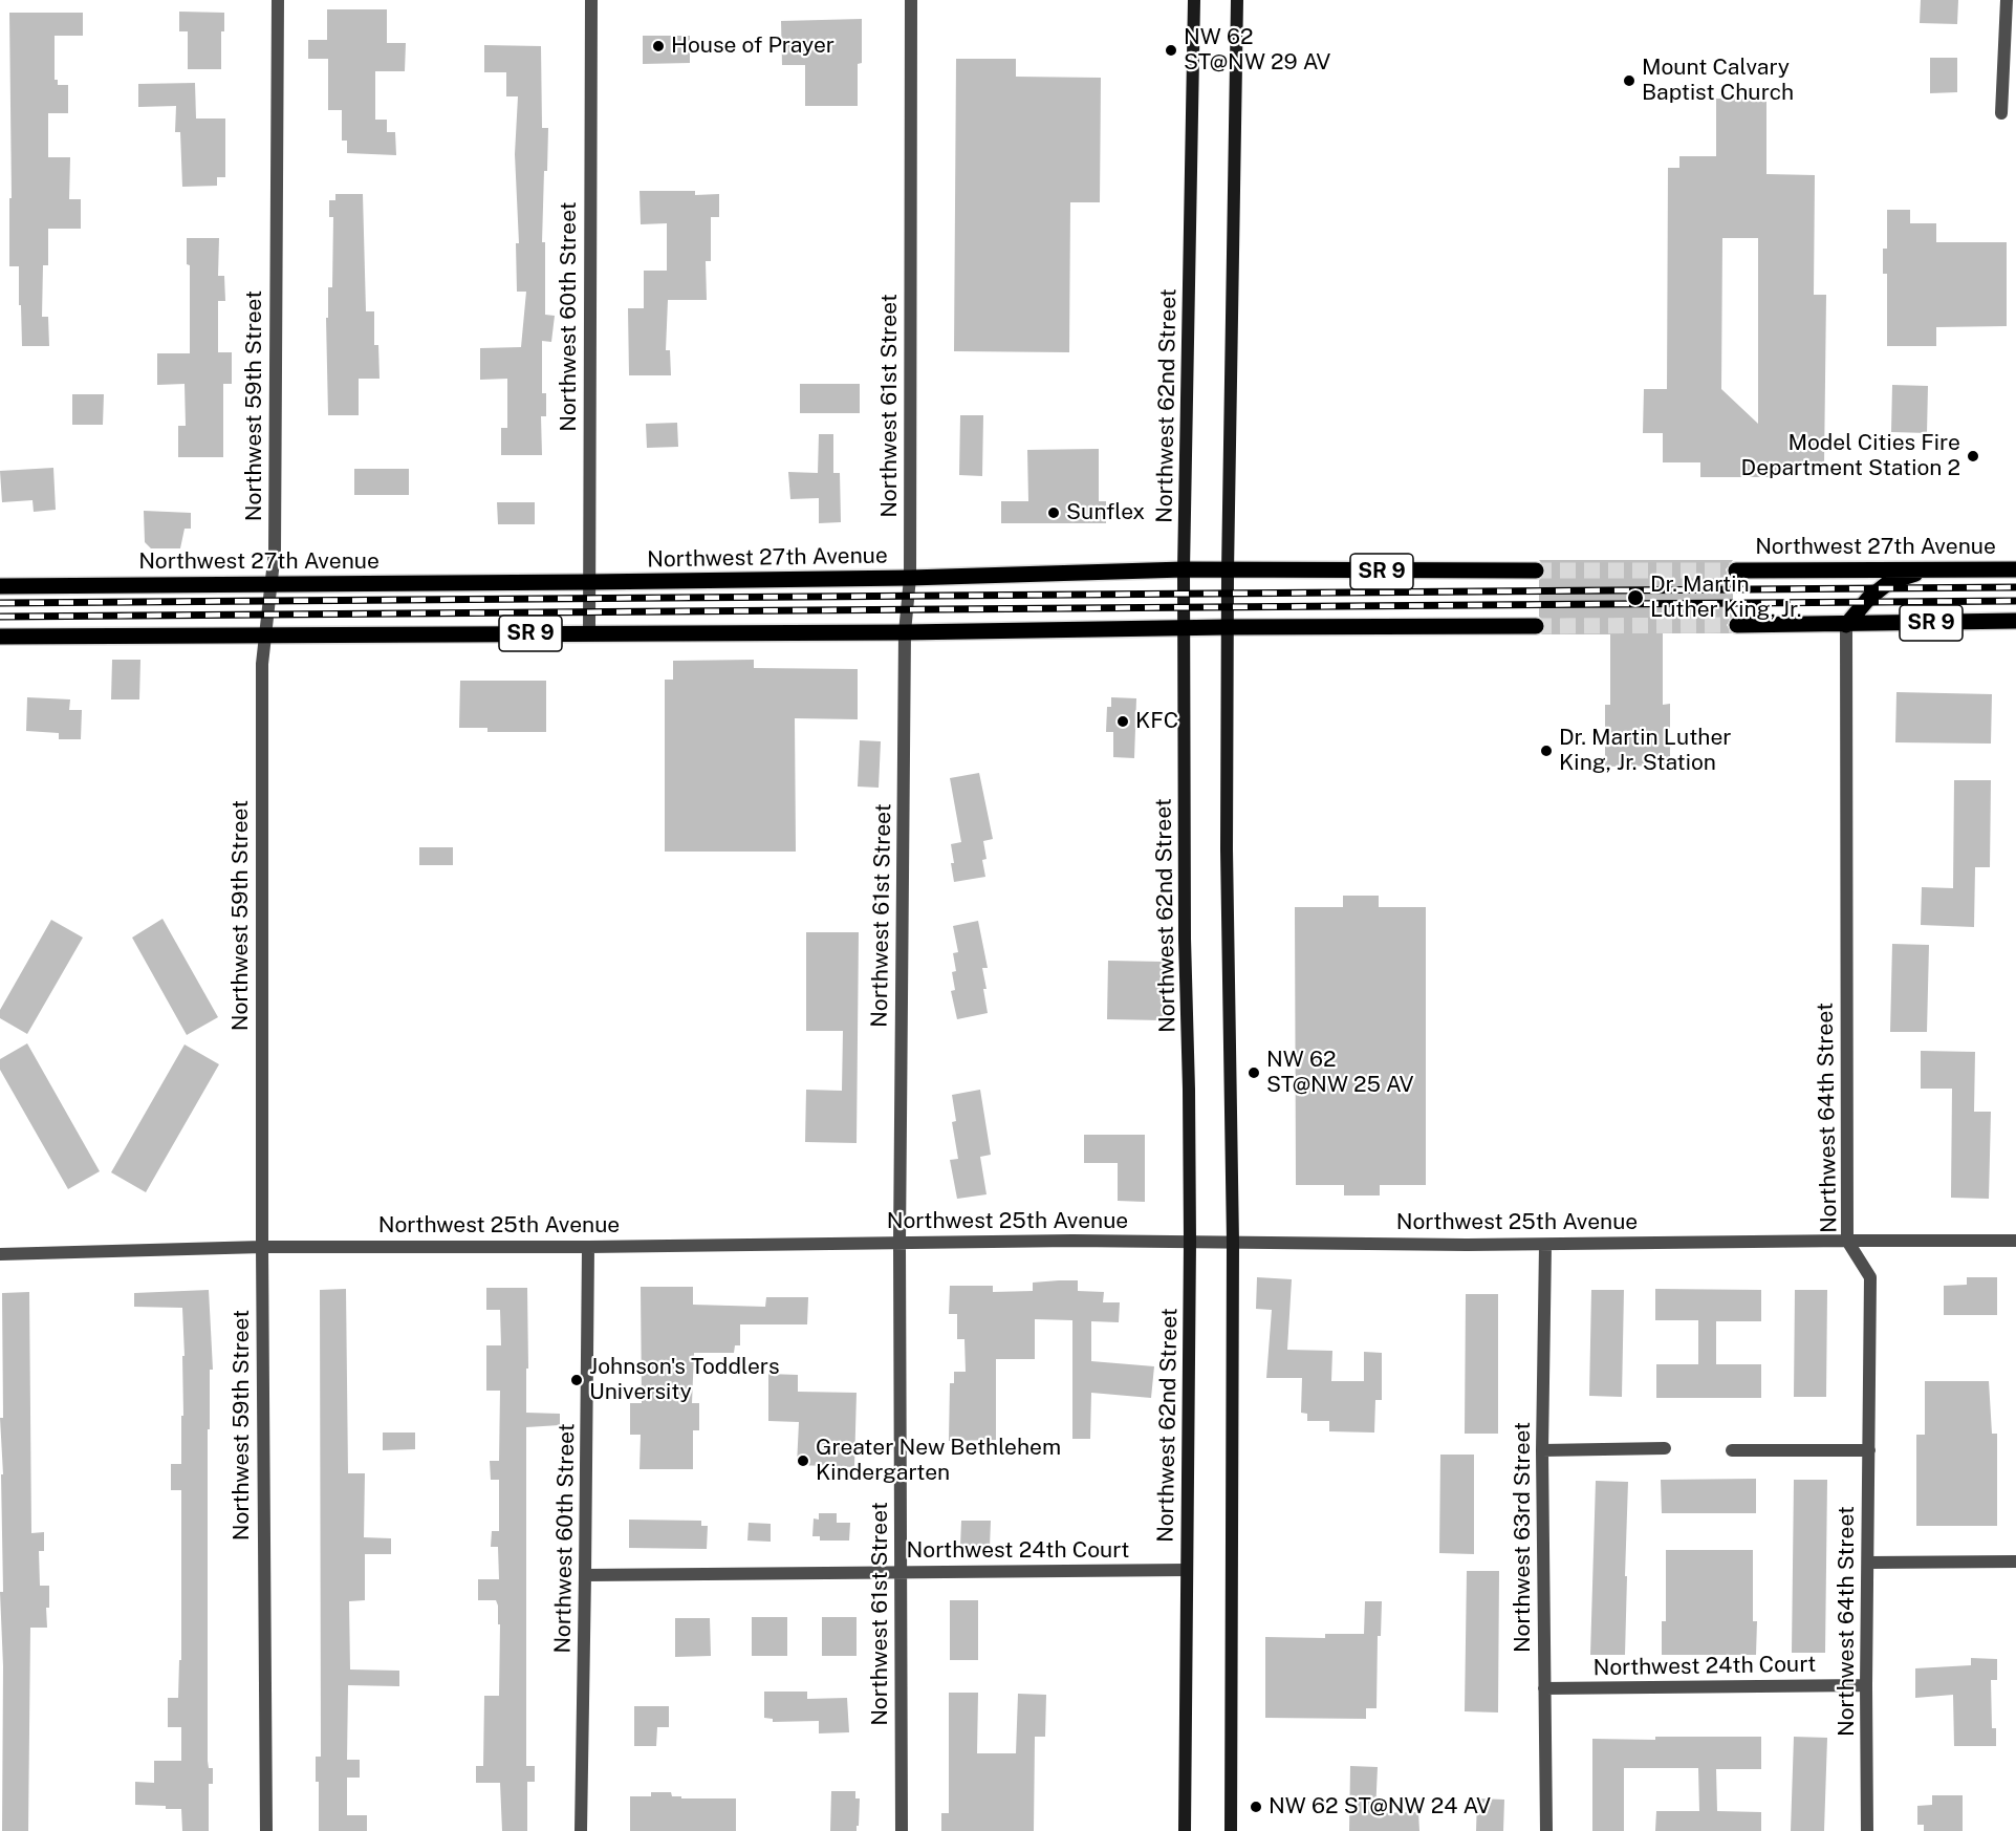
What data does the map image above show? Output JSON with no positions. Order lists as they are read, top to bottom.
{
  "streets": {
    "main road": ["Northwest 62nd Street", "Northwest 27th Avenue", "SR 9"],
    "street": [
      "Northwest 60th Street",
      "Northwest 59th Street",
      "Northwest 61st Street",
      "Northwest 64th Street",
      "Northwest 25th Avenue",
      "Northwest 63rd Street",
      "Northwest 24th Court"
    ]
  },
  "crossings": [
    ["Northwest 60th Street", "Northwest 27th Avenue"],
    ["Northwest 60th Street", "SR 9"],
    ["Northwest 60th Street", "Northwest 25th Avenue"],
    ["Northwest 60th Street", "Northwest 24th Court"],
    ["Northwest 59th Street", "Northwest 27th Avenue"],
    ["Northwest 59th Street", "SR 9"],
    ["Northwest 59th Street", "Northwest 25th Avenue"],
    ["Northwest 61st Street", "Northwest 27th Avenue"],
    ["Northwest 61st Street", "SR 9"],
    ["Northwest 61st Street", "Northwest 25th Avenue"],
    ["Northwest 61st Street", "Northwest 24th Court"],
    ["Northwest 62nd Street", "Northwest 27th Avenue"],
    ["Northwest 62nd Street", "SR 9"],
    ["Northwest 62nd Street", "Northwest 25th Avenue"],
    ["Northwest 62nd Street", "Northwest 24th Court"],
    ["SR 9", "Northwest 64th Street"],
    ["Northwest 64th Street", "Northwest 25th Avenue"],
    ["Northwest 64th Street", "Northwest 24th Court"],
    ["Northwest 25th Avenue", "Northwest 63rd Street"],
    ["Northwest 63rd Street", "Northwest 24th Court"]
  ],
  "places": [
    "House of Prayer",
    "NW 62 ST@NW 29 AV",
    "Mount Calvary Baptist Church",
    "Model Cities Fire Department Station 2",
    "Sunflex",
    "Dr. Martin Luther King, Jr.",
    "KFC",
    "Dr. Martin Luther King, Jr. Station",
    "NW 62 ST@NW 25 AV",
    "Johnson's Toddlers University",
    "Greater New Bethlehem Kindergarten",
    "NW 62 ST@NW 24 AV"
  ]
}
